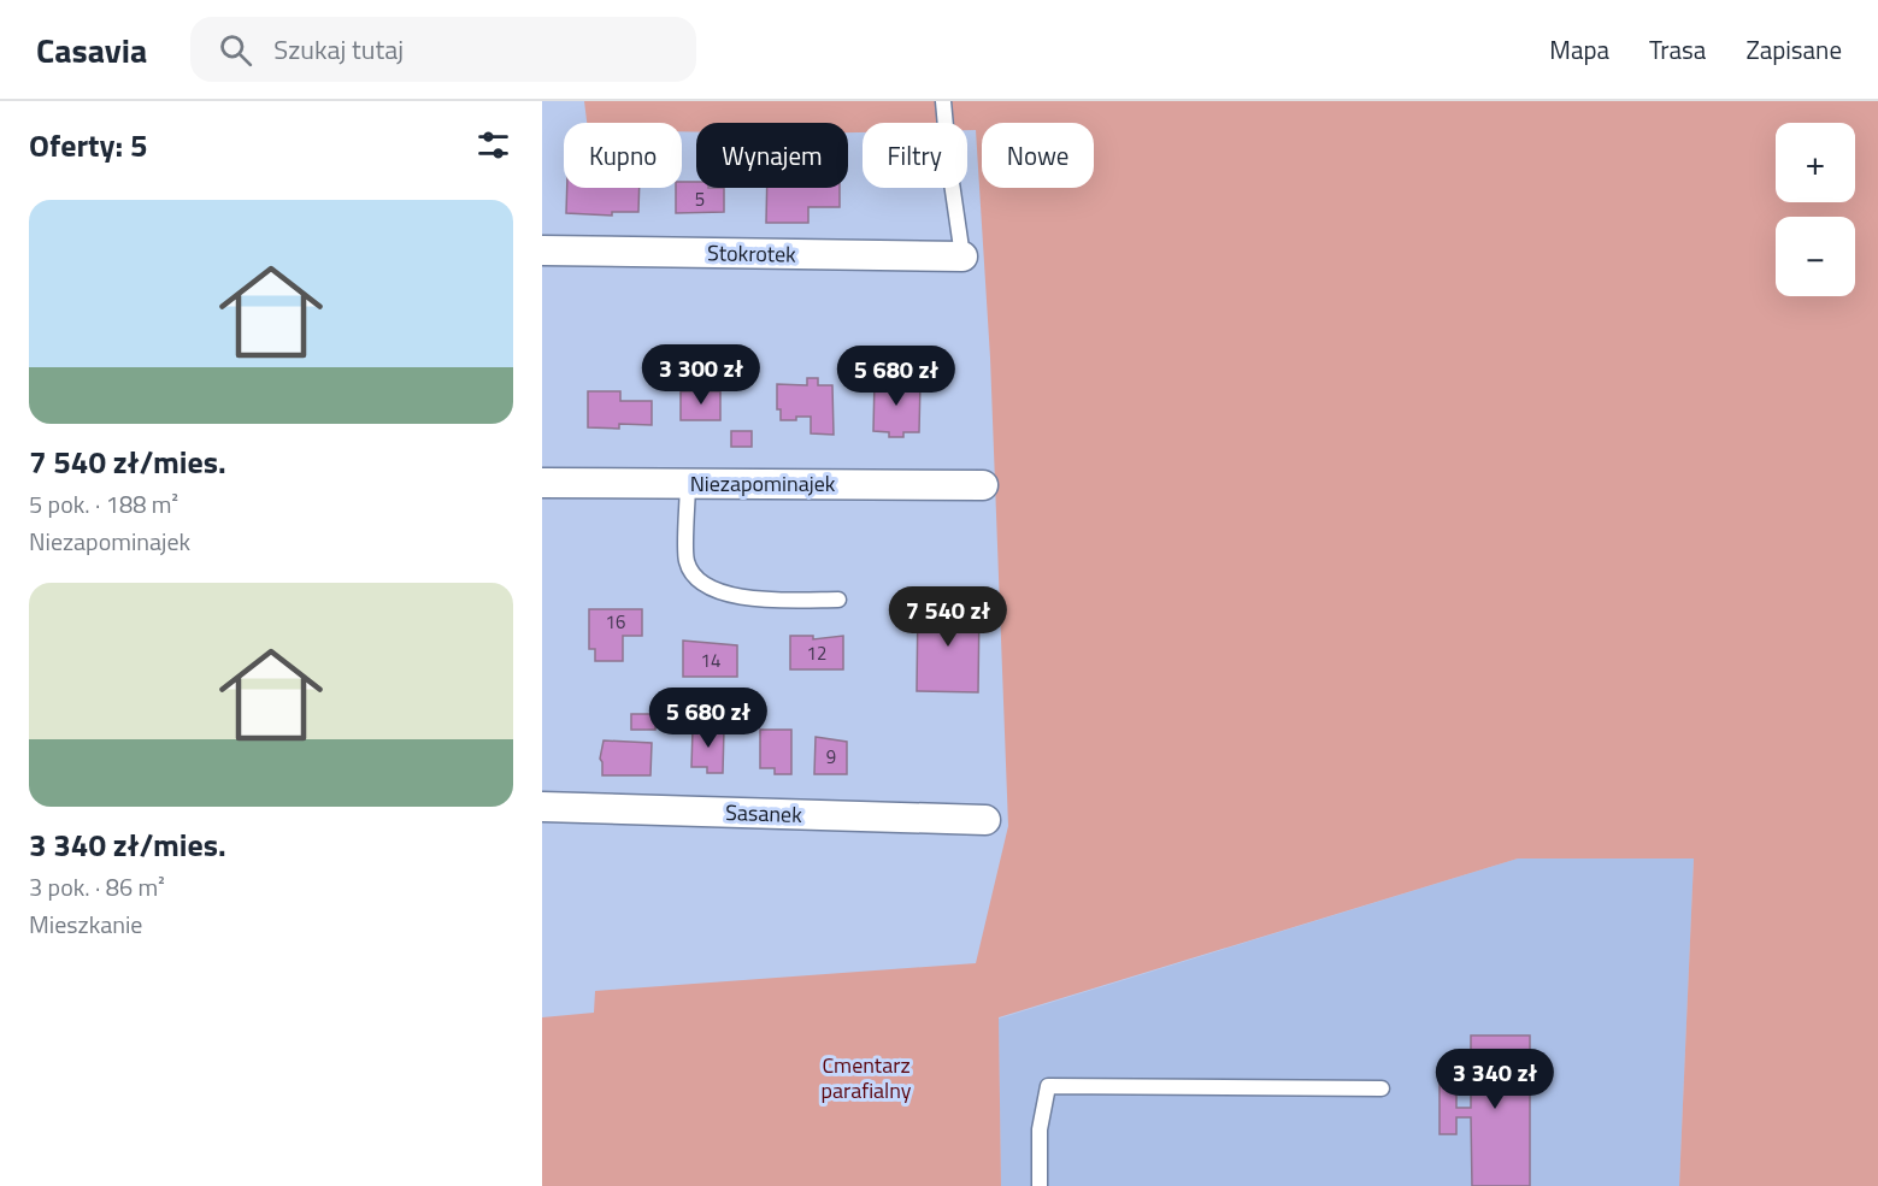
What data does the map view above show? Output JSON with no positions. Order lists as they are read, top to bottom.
{
  "streets": {
    "street": ["Stokrotek", "Niezapominajek", "Sasanek"]
  },
  "parks": ["Cmentarz parafialny"],
  "house_numbers": [
    "5",
    "16",
    "12",
    "14",
    "9"
  ],
  "page": {
    "header": "Casavia",
    "search": "Szukaj tutaj",
    "nav": ["Mapa", "Trasa", "Zapisane"],
    "heading": "Oferty: 5",
    "map_buttons": ["+", "−"],
    "chip": [
      "Kupno",
      "Wynajem",
      "Filtry",
      "Nowe"
    ],
    "list": [
      {
        "name": "7 540 zł/mies.",
        "note": "5 pok. · 188 m² · Niezapominajek"
      },
      {
        "name": "3 340 zł/mies.",
        "note": "3 pok. · 86 m² · Mieszkanie"
      }
    ],
    "price": [
      "3 300 zł",
      "5 680 zł",
      "7 540 zł",
      "5 680 zł",
      "3 340 zł"
    ]
  }
}
